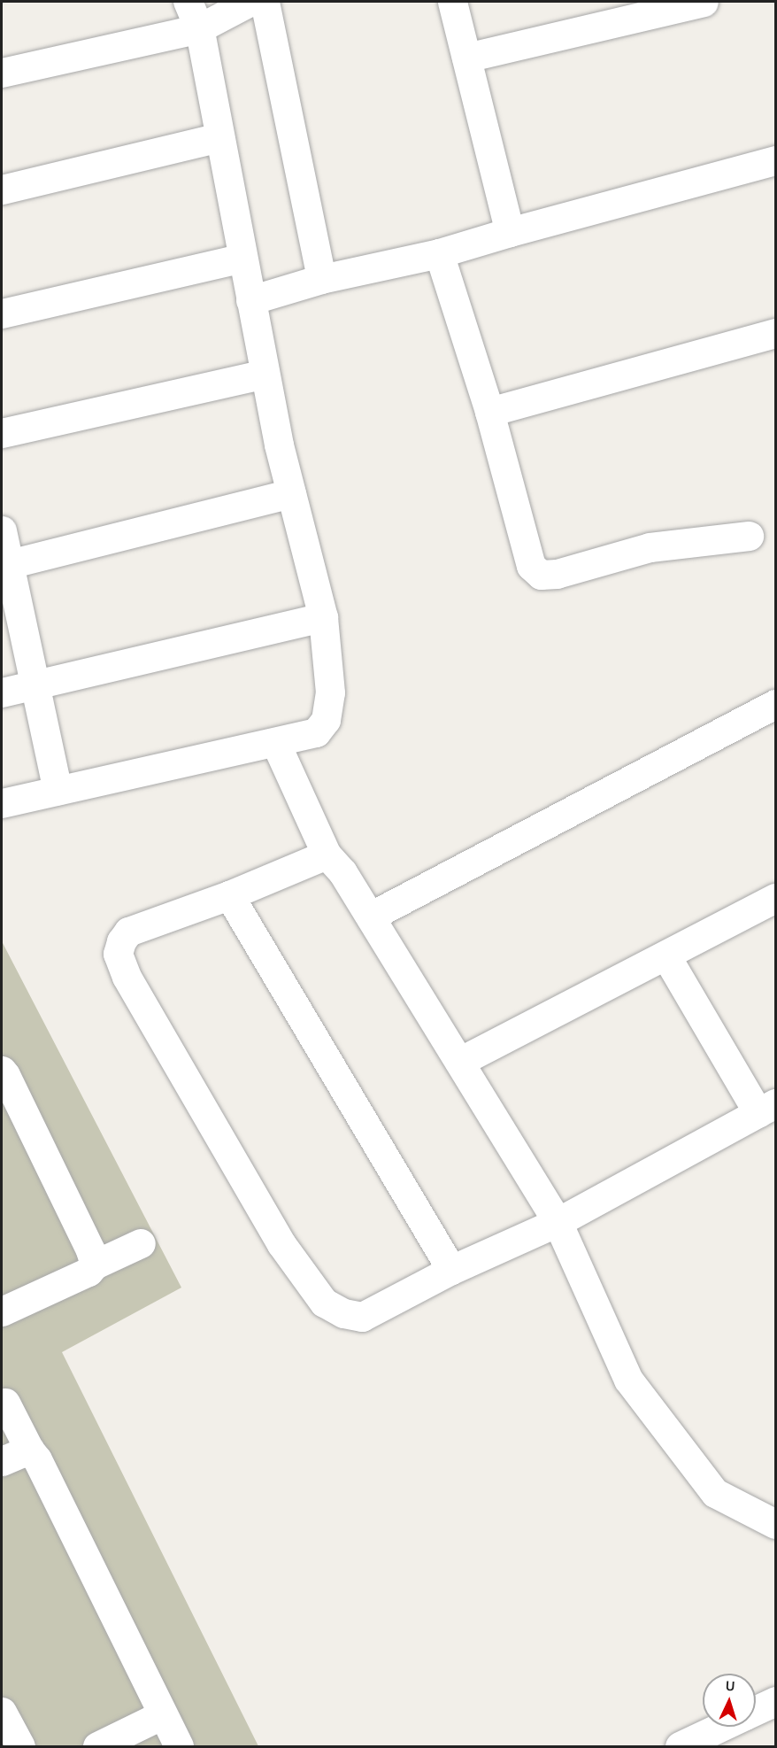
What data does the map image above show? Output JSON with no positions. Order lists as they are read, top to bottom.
{
  "north": "top"
}
